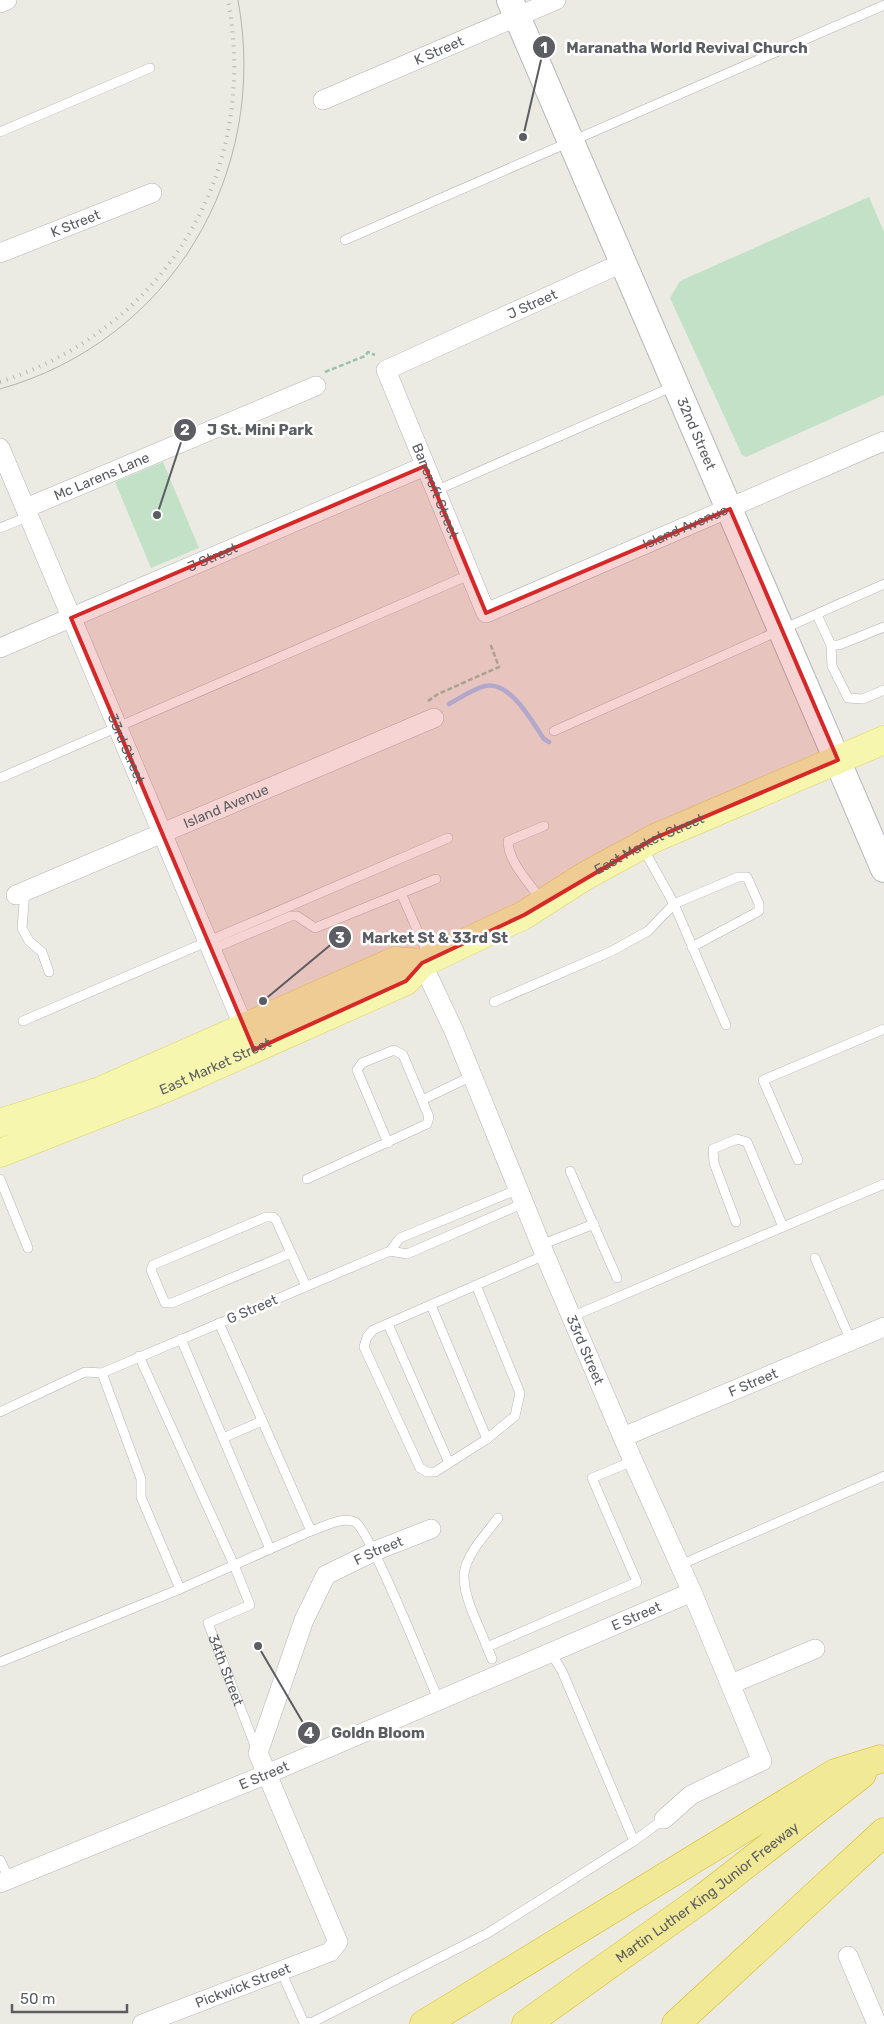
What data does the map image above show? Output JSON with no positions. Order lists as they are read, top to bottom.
{
  "streets": {
    "highway": ["Martin Luther King Junior Freeway"],
    "main road": ["32nd Street", "East Market Street"],
    "street": [
      "K Street",
      "J Street",
      "Mc Larens Lane",
      "Bancroft Street",
      "Island Avenue",
      "33rd Street",
      "F Street",
      "E Street",
      "Pickwick Street"
    ],
    "lane": ["G Street", "34th Street"]
  },
  "crossings": [
    ["K Street", "32nd Street"],
    ["J Street", "32nd Street"],
    ["J Street", "Bancroft Street"],
    ["J Street", "33rd Street"],
    ["32nd Street", "Island Avenue"],
    ["32nd Street", "East Market Street"],
    ["Mc Larens Lane", "33rd Street"],
    ["Bancroft Street", "Island Avenue"],
    ["Island Avenue", "33rd Street"],
    ["33rd Street", "East Market Street"],
    ["33rd Street", "G Street"],
    ["33rd Street", "F Street"],
    ["33rd Street", "E Street"],
    ["F Street", "34th Street"],
    ["E Street", "Pickwick Street"]
  ],
  "places": [
    "Maranatha World Revival Church",
    "J St. Mini Park",
    "Market St & 33rd St",
    "Goldn Bloom"
  ],
  "scale_bar": "50 m"
}
